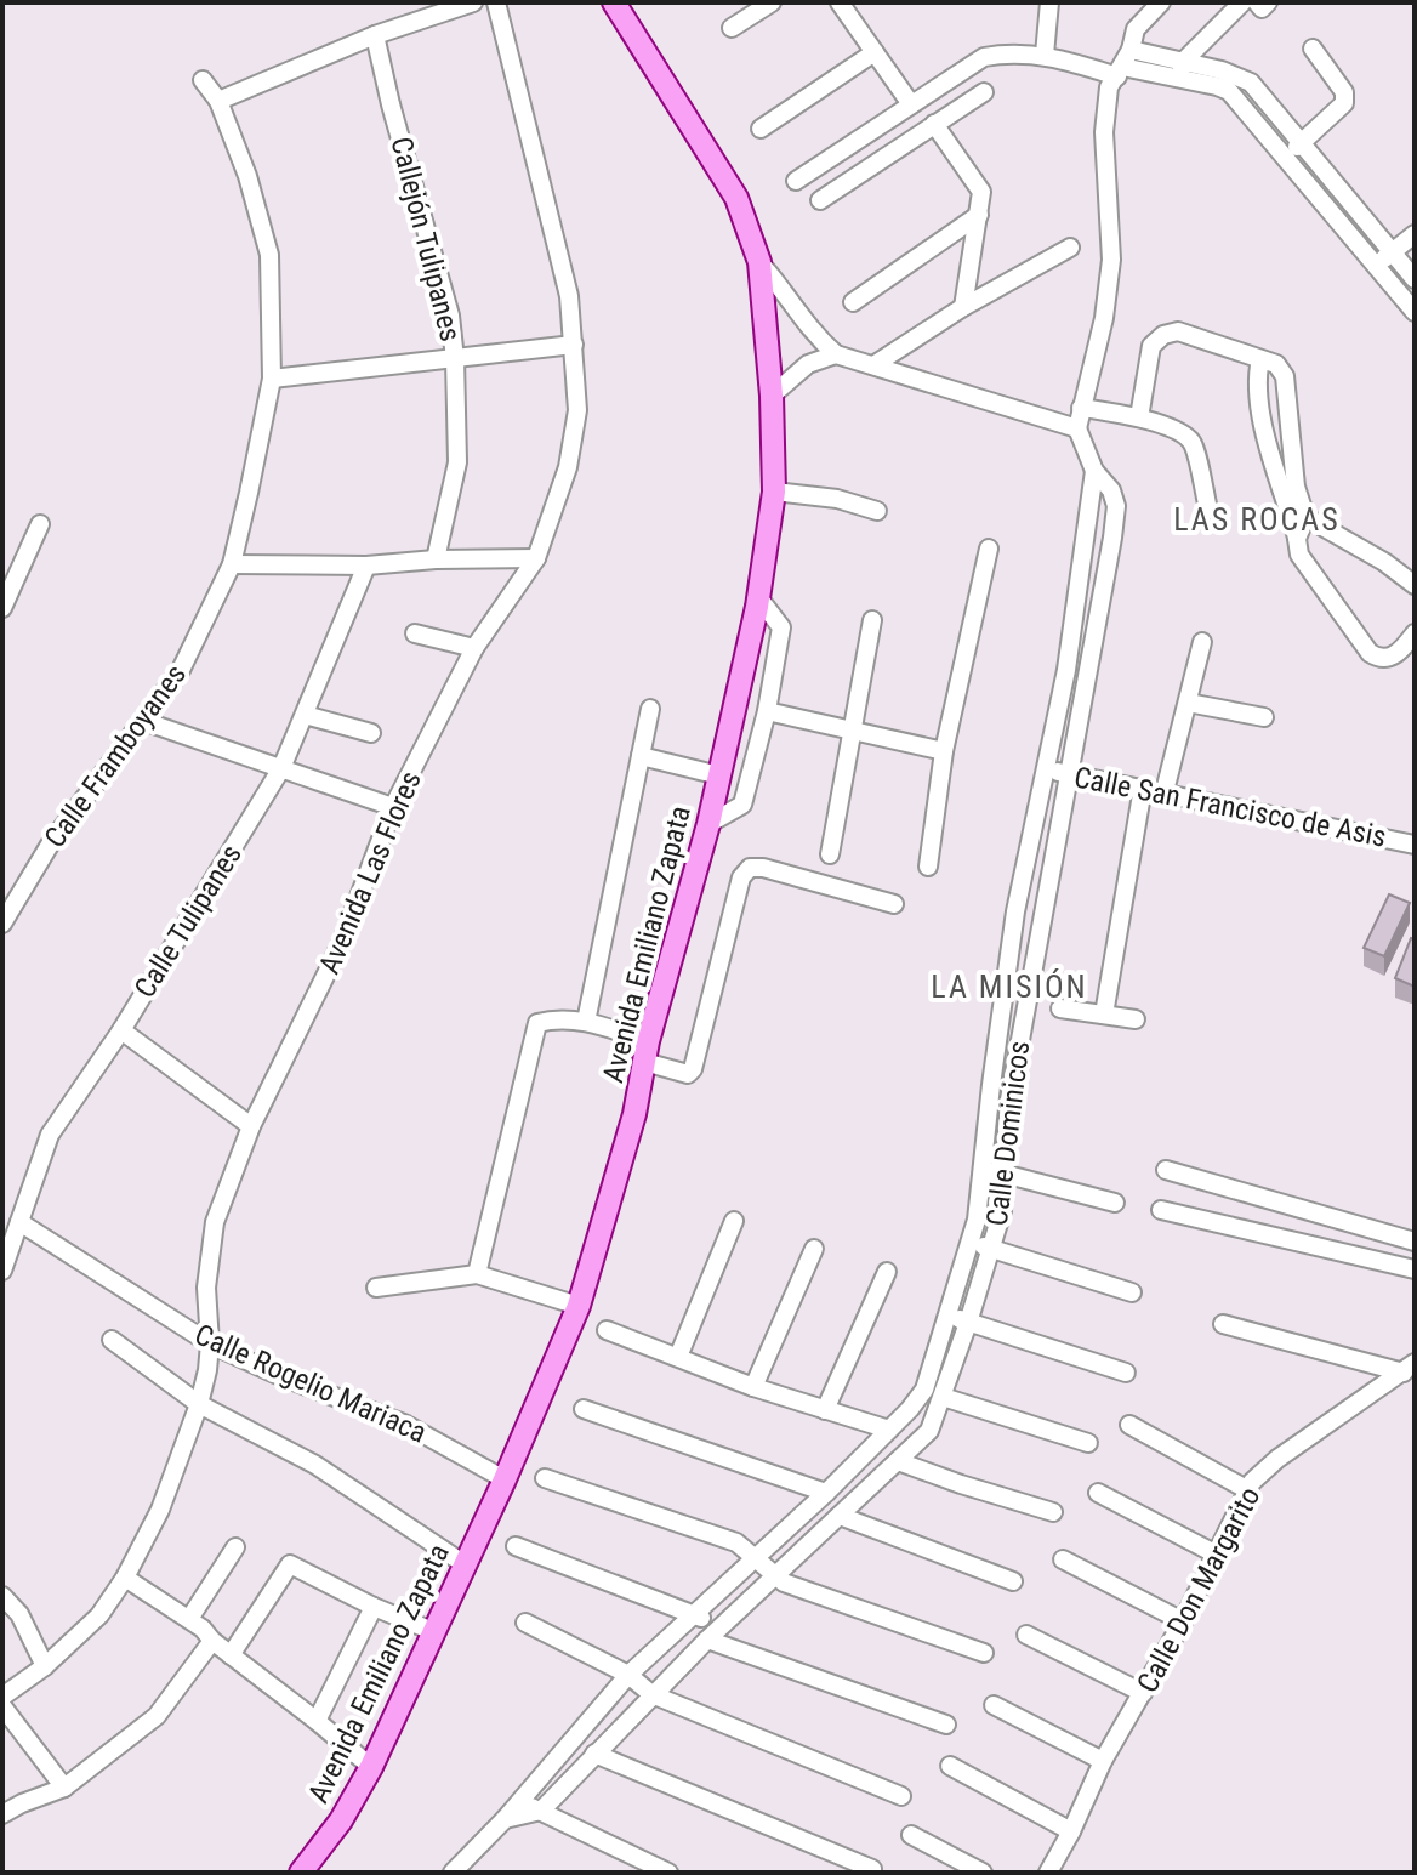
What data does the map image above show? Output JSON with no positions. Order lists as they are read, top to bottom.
{
  "streets": {
    "main road": ["Avenida Emiliano Zapata"],
    "street": [
      "Callejón Tulipanes",
      "Calle Framboyanes",
      "Calle San Francisco de Asis",
      "Avenida Las Flores",
      "Calle Tulipanes",
      "Calle Dominicos",
      "Calle Rogelio Mariaca",
      "Calle Don Margarito"
    ]
  },
  "crossings": [
    ["Calle San Francisco de Asis", "Calle Dominicos"],
    ["Avenida Las Flores", "Calle Rogelio Mariaca"],
    ["Calle Tulipanes", "Calle Rogelio Mariaca"],
    ["Avenida Emiliano Zapata", "Calle Rogelio Mariaca"]
  ],
  "districts": ["LAS ROCAS", "LA MISIÓN"]
}
